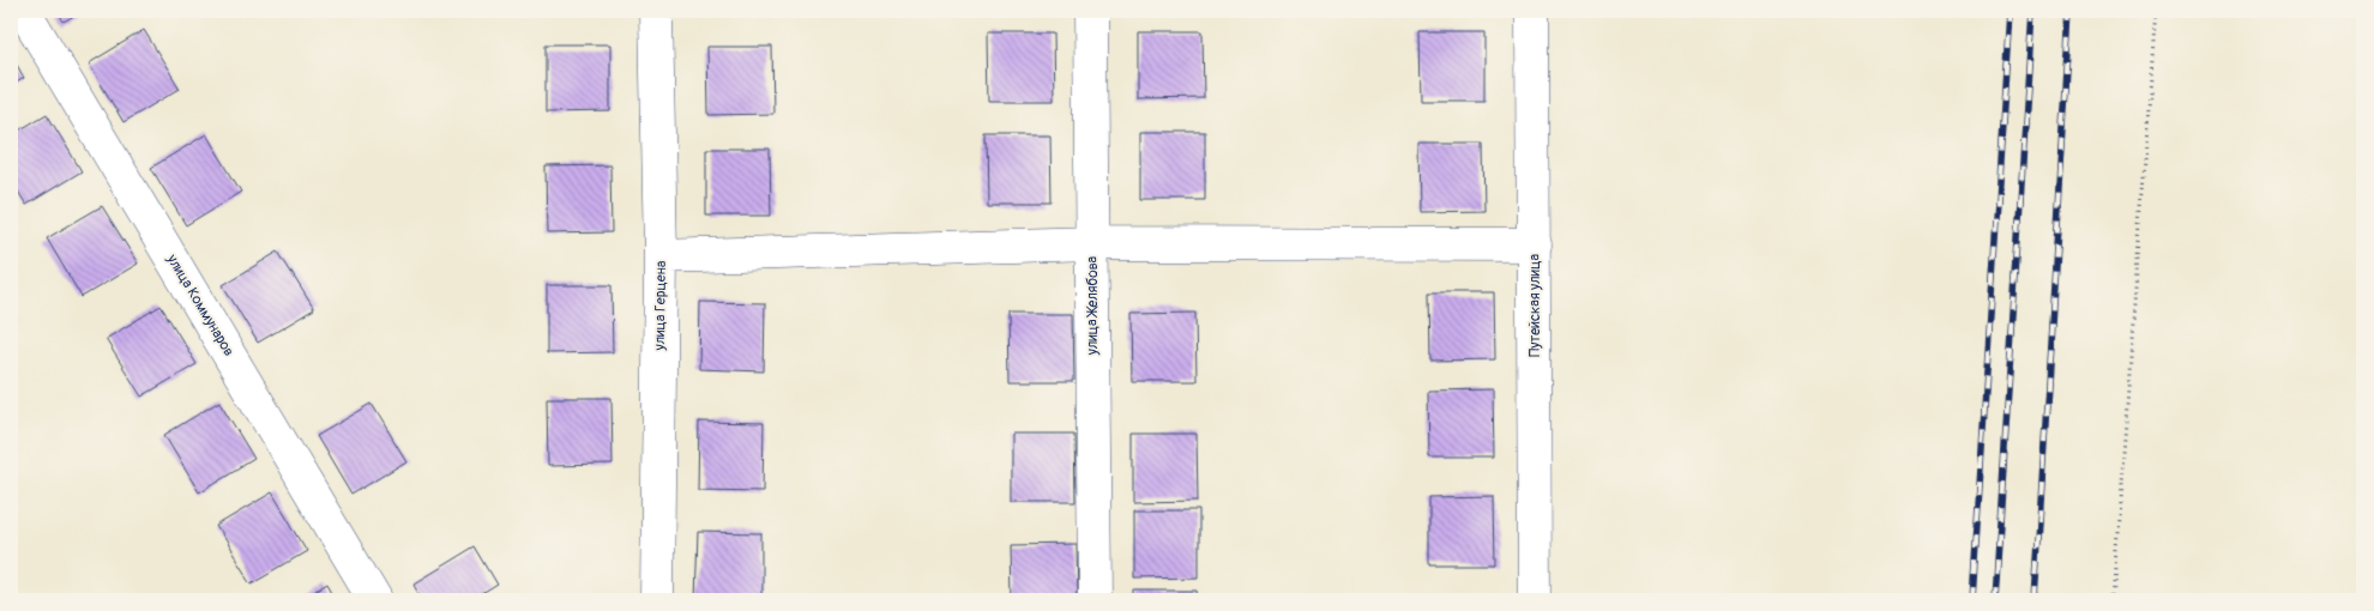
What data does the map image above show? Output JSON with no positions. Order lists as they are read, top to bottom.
{
  "streets": {
    "street": [
      "улица Коммунаров",
      "улица Герцена",
      "улица Желябова",
      "Путейская улица"
    ]
  }
}
